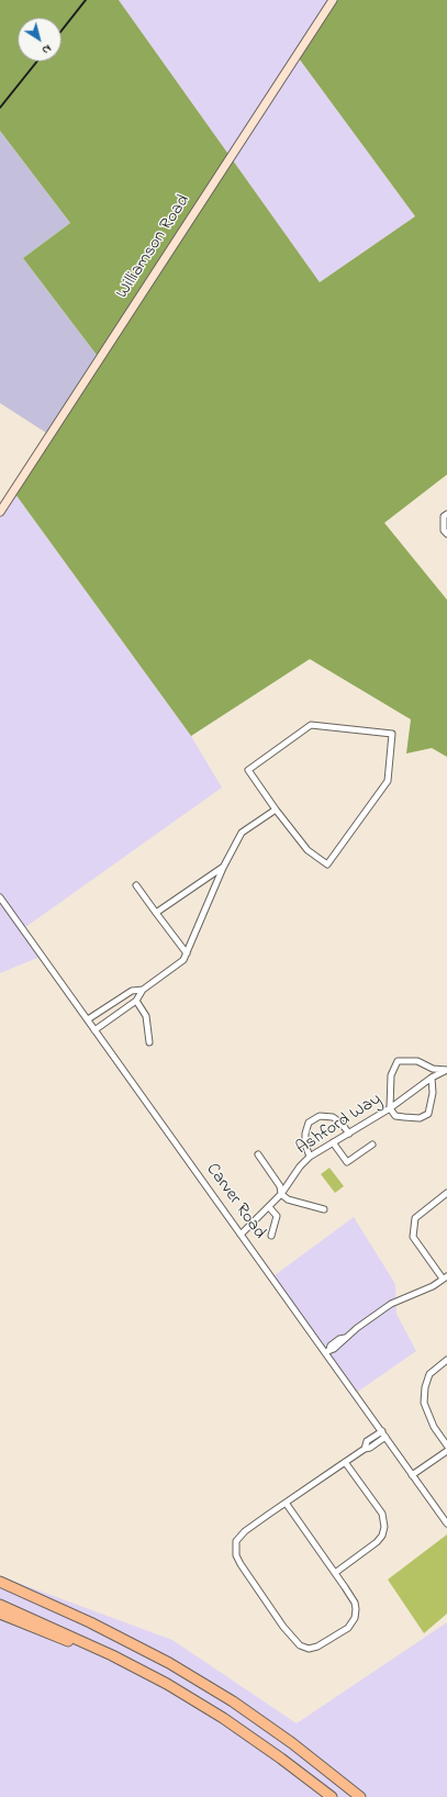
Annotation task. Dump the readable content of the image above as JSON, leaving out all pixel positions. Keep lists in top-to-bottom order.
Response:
{
  "streets": {
    "main road": ["Williamson Road"],
    "street": ["Ashford Way", "Carver Road"]
  },
  "crossings": [
    ["Ashford Way", "Carver Road"]
  ],
  "north": "bottom right"
}
